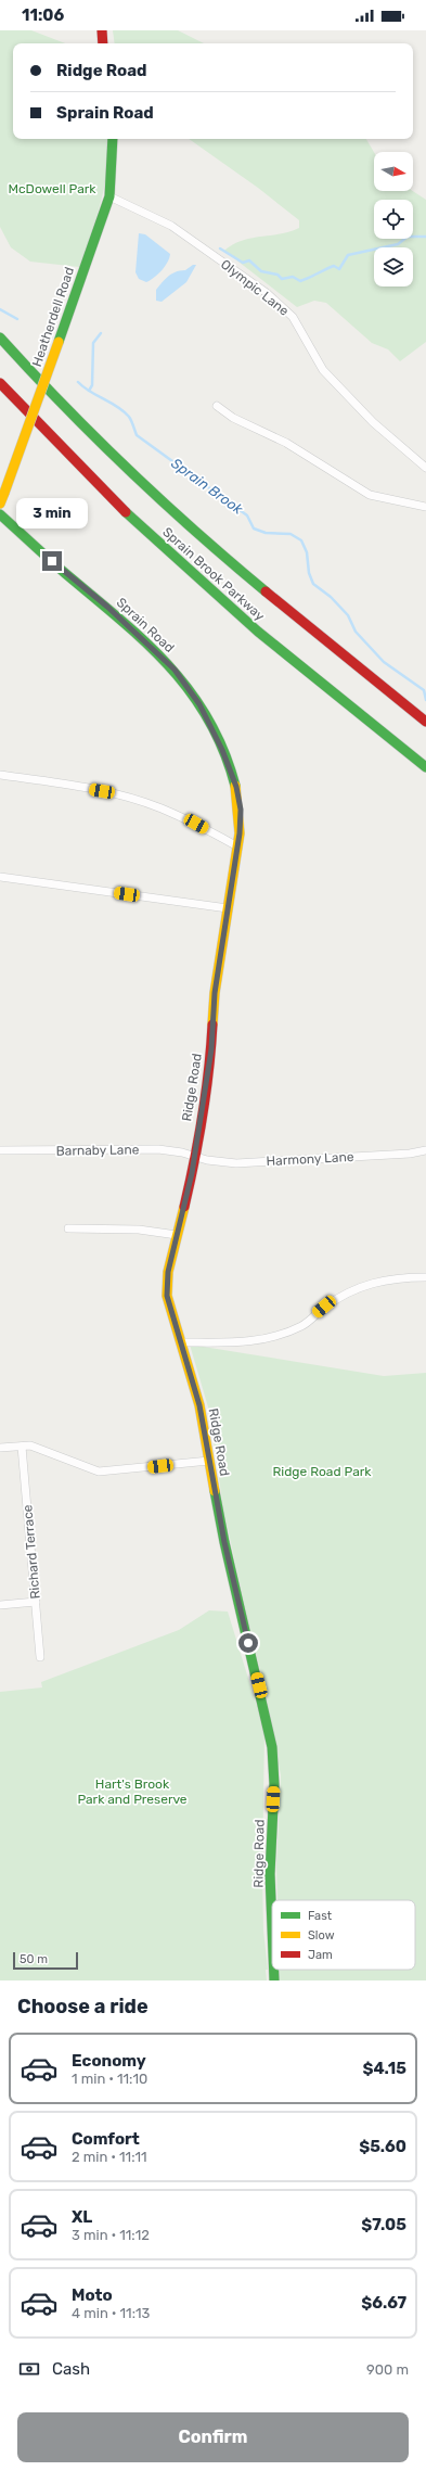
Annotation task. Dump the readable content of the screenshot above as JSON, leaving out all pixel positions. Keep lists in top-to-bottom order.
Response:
{
  "streets": {
    "main road": [
      "Heatherdell Road",
      "Sprain Brook Parkway",
      "Sprain Road",
      "Ridge Road"
    ],
    "street": [
      "Olympic Lane",
      "Barnaby Lane",
      "Harmony Lane",
      "Richard Terrace"
    ]
  },
  "crossings": [
    ["Olympic Lane", "Heatherdell Road"],
    ["Sprain Road", "Ridge Road"],
    ["Ridge Road", "Barnaby Lane"],
    ["Ridge Road", "Harmony Lane"],
    ["Barnaby Lane", "Harmony Lane"]
  ],
  "water": ["Sprain Brook"],
  "parks": ["McDowell Park", "Ridge Road Park", "Hart's Brook Park and Preserve"],
  "legend": ["Fast", "Slow", "Jam"],
  "scale_bar": "50 m",
  "north": "right",
  "page": {
    "status": "11:06",
    "banner": ["Ridge Road", "Sprain Road"],
    "bubble": "3 min",
    "scale": "50 m",
    "heading": "Choose a ride",
    "list": [
      {
        "name": "Economy",
        "note": "1 min · 11:10",
        "value": "$4.15"
      },
      {
        "name": "Comfort",
        "note": "2 min · 11:11",
        "value": "$5.60"
      },
      {
        "name": "XL",
        "note": "3 min · 11:12",
        "value": "$7.05"
      },
      {
        "name": "Moto",
        "note": "4 min · 11:13",
        "value": "$6.67"
      }
    ],
    "pay": ["Cash", "900 m"],
    "buttons": "Confirm"
  }
}
